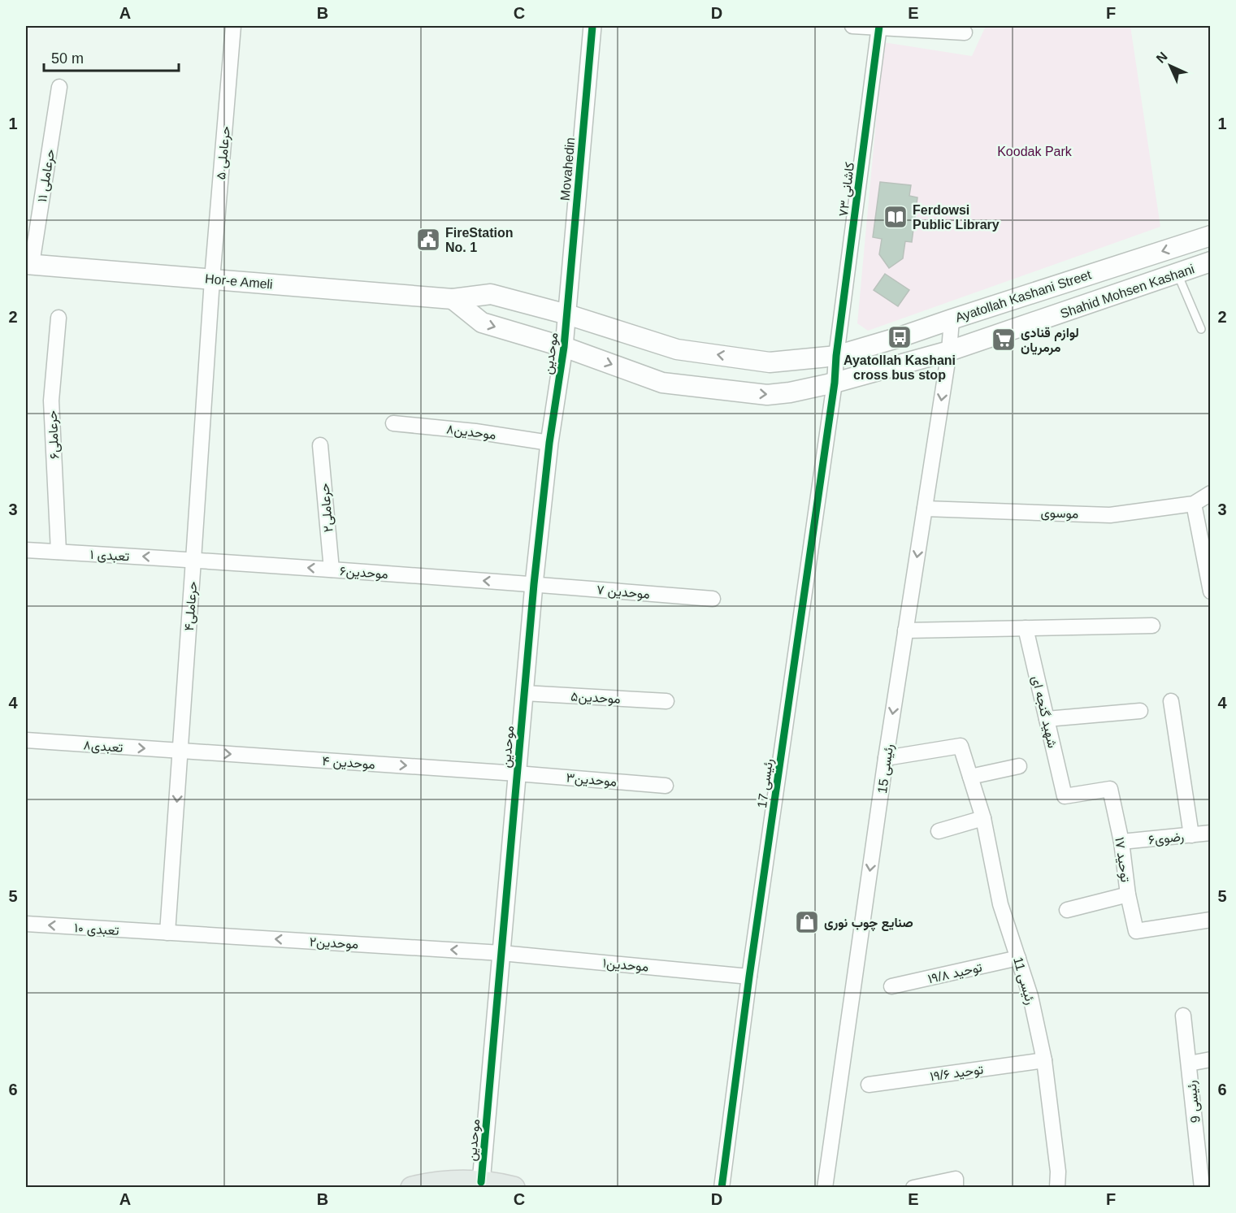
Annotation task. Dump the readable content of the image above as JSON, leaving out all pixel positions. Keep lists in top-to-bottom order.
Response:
{
  "streets": {
    "main road": ["Hor-e Ameli", "Shahid Mohsen Kashani", "Ayatollah Kashani Street"],
    "street": [
      "حرعاملی ۵",
      "Movahedin",
      "حرعاملی ۱۱",
      "کاشانی ۷۳",
      "موحدین",
      "موحدین۸",
      "حرعاملی۶",
      "حرعاملی۲",
      "موسوی",
      "تعبدی ۱",
      "موحدین۶",
      "موحدین ۷",
      "حرعاملی۴",
      "موحدین۵",
      "شهید گنجه ای",
      "تعبدی۸",
      "موحدین ۴",
      "رئیسی 15",
      "موحدین۳",
      "رئیسی 17",
      "رضوی۶",
      "توحید ۱۷",
      "تعبدی ۱۰",
      "موحدین۲",
      "موحدین۱",
      "توحید ۱۹/۸",
      "رئیسی 11",
      "توحید ۱۹/۶",
      "رئیسی 9"
    ]
  },
  "crossings": [
    ["حرعاملی ۵", "Hor-e Ameli"],
    ["حرعاملی ۵", "حرعاملی۴"],
    ["Movahedin", "Hor-e Ameli"],
    ["Movahedin", "موحدین"],
    ["حرعاملی ۱۱", "Hor-e Ameli"],
    ["کاشانی ۷۳", "Shahid Mohsen Kashani"],
    ["کاشانی ۷۳", "Ayatollah Kashani Street"],
    ["کاشانی ۷۳", "رئیسی 17"],
    ["Hor-e Ameli", "موحدین"],
    ["Hor-e Ameli", "حرعاملی۴"],
    ["Shahid Mohsen Kashani", "موحدین"],
    ["Shahid Mohsen Kashani", "رئیسی 15"],
    ["Shahid Mohsen Kashani", "رئیسی 17"],
    ["Ayatollah Kashani Street", "رئیسی 15"],
    ["موحدین", "موحدین۸"],
    ["موحدین", "موحدین۶"],
    ["موحدین", "موحدین ۷"],
    ["موحدین", "موحدین۵"],
    ["موحدین", "موحدین ۴"],
    ["موحدین", "موحدین۳"],
    ["موحدین", "موحدین۲"],
    ["موحدین", "موحدین۱"],
    ["حرعاملی۶", "تعبدی ۱"],
    ["حرعاملی۲", "موحدین۶"],
    ["موسوی", "رئیسی 15"],
    ["تعبدی ۱", "موحدین۶"],
    ["تعبدی ۱", "حرعاملی۴"],
    ["موحدین۶", "موحدین ۷"],
    ["موحدین۶", "حرعاملی۴"],
    ["حرعاملی۴", "تعبدی۸"],
    ["حرعاملی۴", "موحدین ۴"],
    ["حرعاملی۴", "تعبدی ۱۰"],
    ["حرعاملی۴", "موحدین۲"],
    ["شهید گنجه ای", "توحید ۱۷"],
    ["تعبدی۸", "موحدین ۴"],
    ["موحدین ۴", "موحدین۳"],
    ["رئیسی 15", "رئیسی 11"],
    ["رئیسی 17", "موحدین۱"],
    ["رضوی۶", "توحید ۱۷"],
    ["تعبدی ۱۰", "موحدین۲"],
    ["موحدین۲", "موحدین۱"],
    ["توحید ۱۹/۸", "رئیسی 11"],
    ["رئیسی 11", "توحید ۱۹/۶"]
  ],
  "one_way": [
    "Ayatollah Kashani Street",
    "تعبدی ۱",
    "موحدین۶",
    "تعبدی۸",
    "موحدین ۴",
    "رئیسی 15",
    "تعبدی ۱۰",
    "موحدین۲"
  ],
  "parks": ["Koodak Park"],
  "places": {
    "library": ["Ferdowsi Public Library"],
    "public building": ["FireStation No. 1"],
    "bus stop": ["Ayatollah Kashani cross bus stop"],
    "supermarket": ["لوازم قنادی مرمریان"],
    "shop": ["صنایع چوب نوری"]
  },
  "scale_bar": "50 m",
  "north": "top left",
  "grid": {
    "columns": [
      "A",
      "B",
      "C",
      "D",
      "E",
      "F"
    ],
    "rows": [
      "1",
      "2",
      "3",
      "4",
      "5",
      "6"
    ]
  }
}
